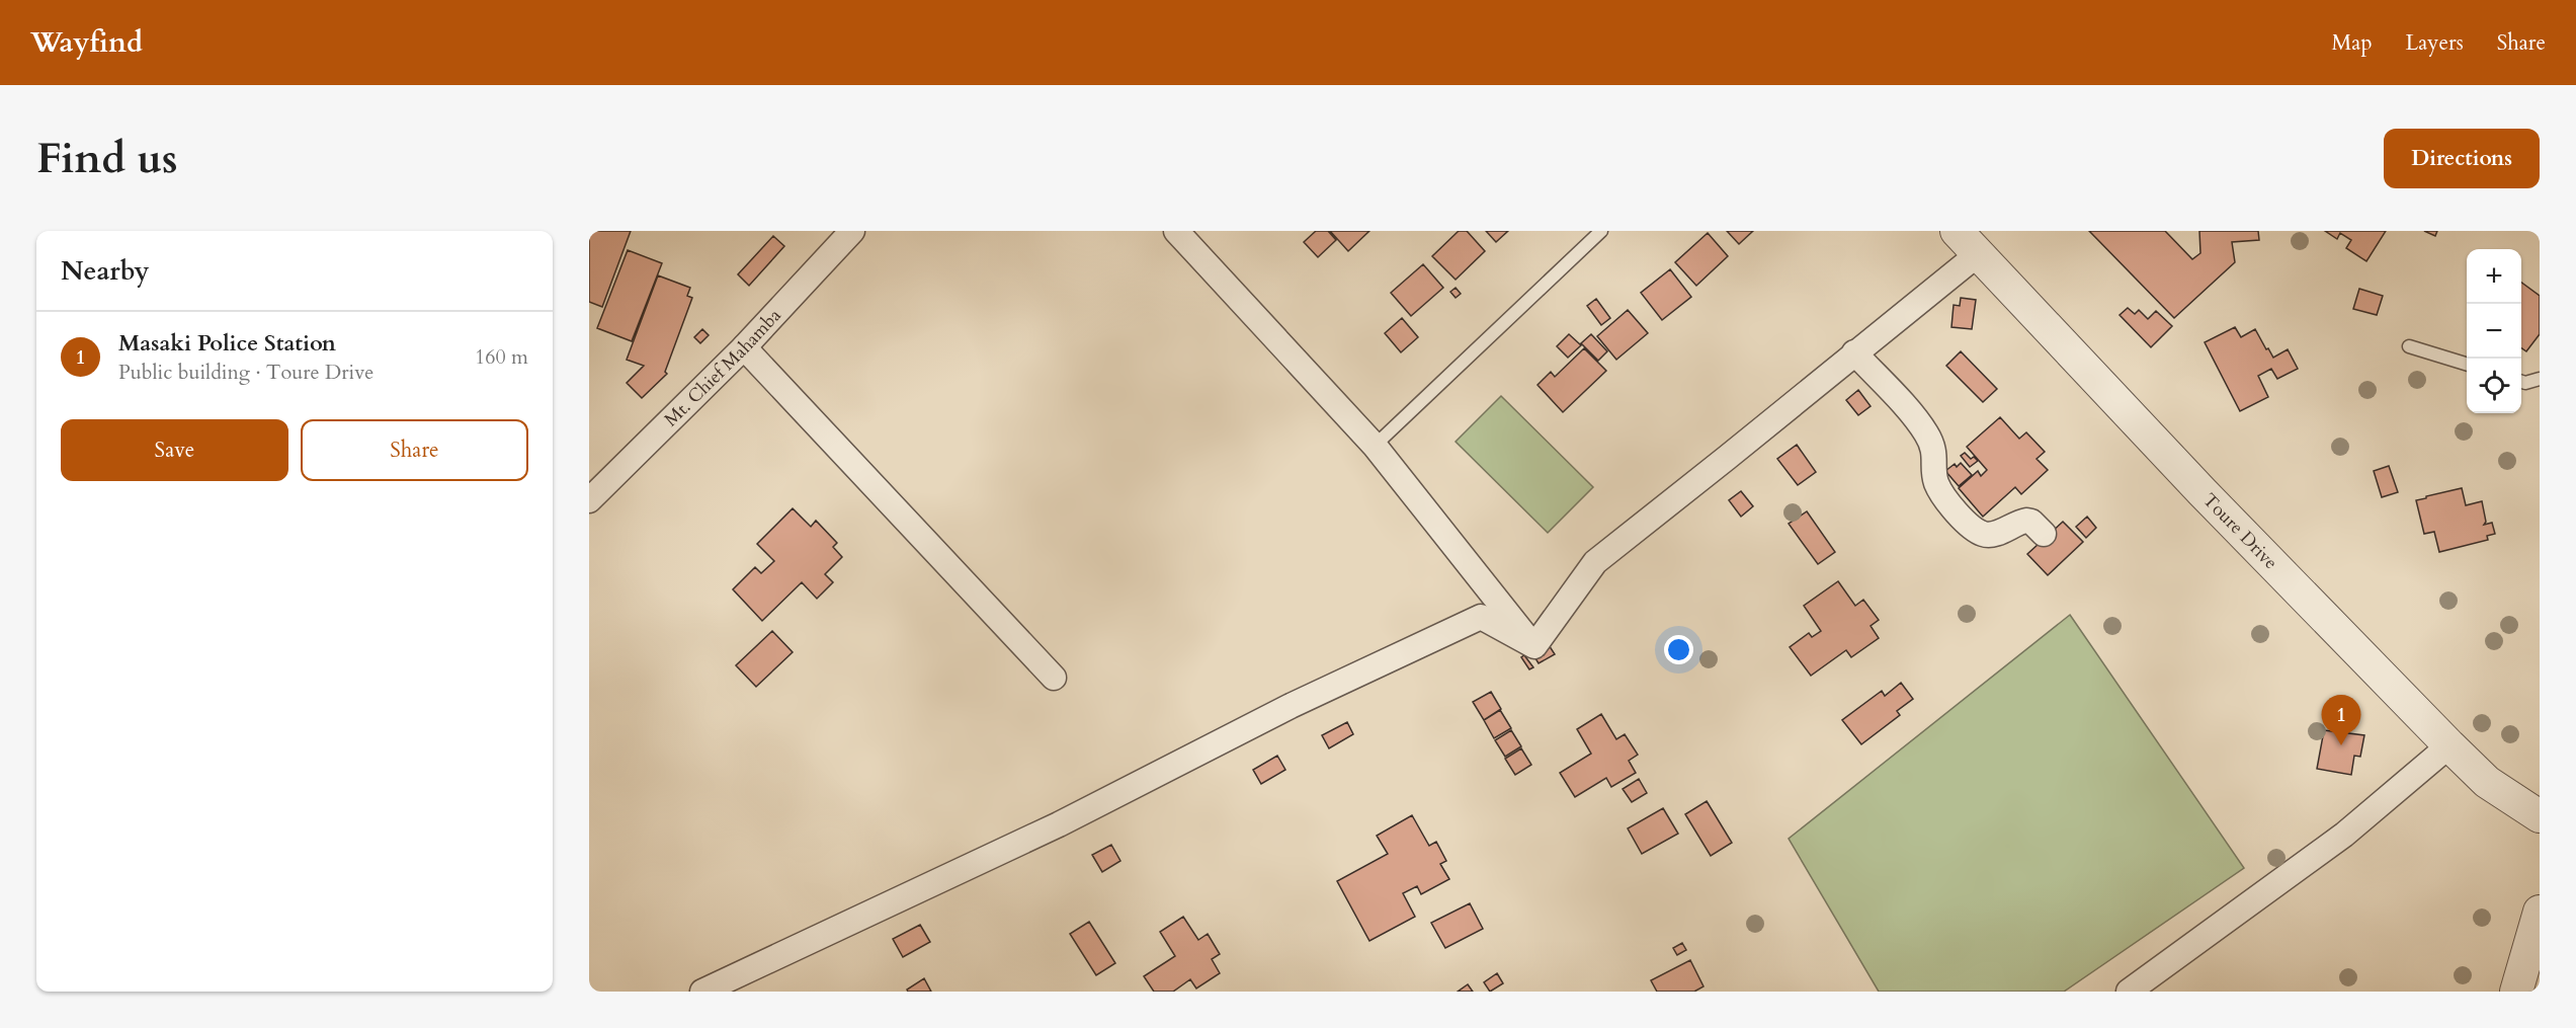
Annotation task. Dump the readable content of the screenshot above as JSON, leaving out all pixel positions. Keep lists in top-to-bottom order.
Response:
{
  "streets": {
    "street": ["Mt. Chief Mahamba", "Toure Drive"]
  },
  "page": {
    "header": "Wayfind",
    "nav": ["Map", "Layers", "Share"],
    "buttons": [
      "Directions",
      ["Save", "Share"]
    ],
    "title": "Find us",
    "heading": "Nearby",
    "map_buttons": ["+", "−"],
    "list": [
      {
        "mark": "1",
        "name": "Masaki Police Station",
        "note": "Public building · Toure Drive",
        "value": "160 m"
      }
    ],
    "pins": "1"
  }
}
